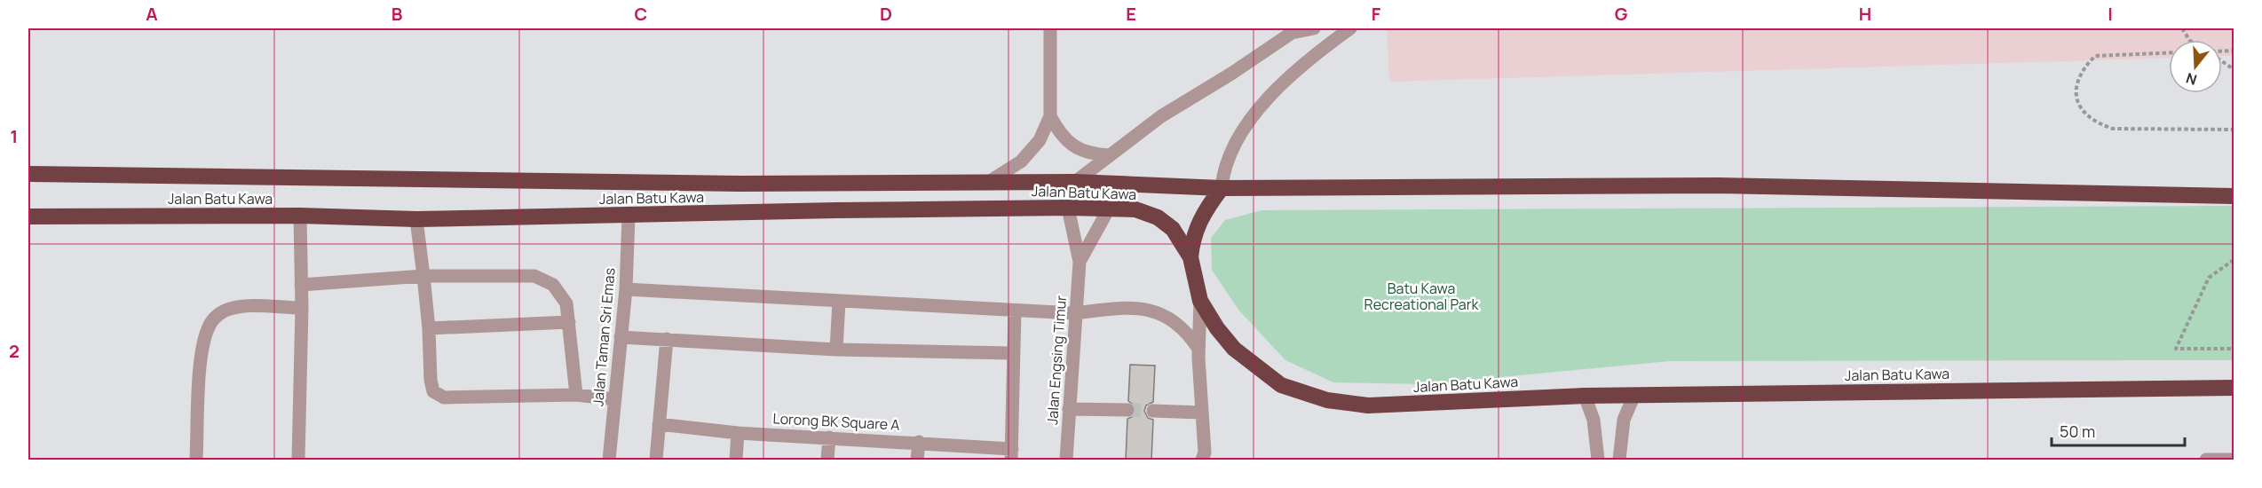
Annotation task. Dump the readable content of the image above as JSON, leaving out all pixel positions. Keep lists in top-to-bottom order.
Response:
{
  "streets": {
    "highway": ["Jalan Batu Kawa"],
    "street": ["Jalan Taman Sri Emas", "Jalan Engsing Timur", "Lorong BK Square A"]
  },
  "crossings": [
    ["Jalan Batu Kawa", "Jalan Taman Sri Emas"],
    ["Jalan Batu Kawa", "Jalan Engsing Timur"]
  ],
  "parks": ["Batu Kawa Recreational Park"],
  "scale_bar": "50 m",
  "north": "bottom",
  "grid": {
    "columns": [
      "A",
      "B",
      "C",
      "D",
      "E",
      "F",
      "G",
      "H",
      "I"
    ],
    "rows": ["1", "2"]
  }
}
